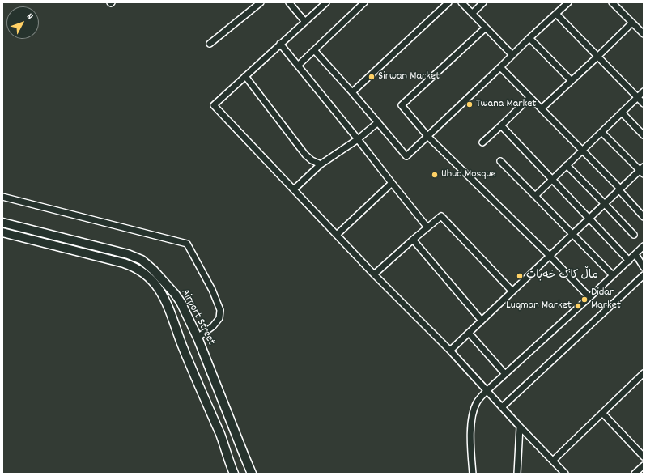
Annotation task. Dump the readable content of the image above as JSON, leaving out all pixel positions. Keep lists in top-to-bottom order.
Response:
{
  "streets": {
    "main road": ["Airport Street"]
  },
  "places": [
    "Sirwan Market",
    "Twana Market",
    "Uhud Mosque",
    "ماڵ کاک خەبات",
    "Didar Market",
    "Luqman Market"
  ],
  "north": "top right"
}
